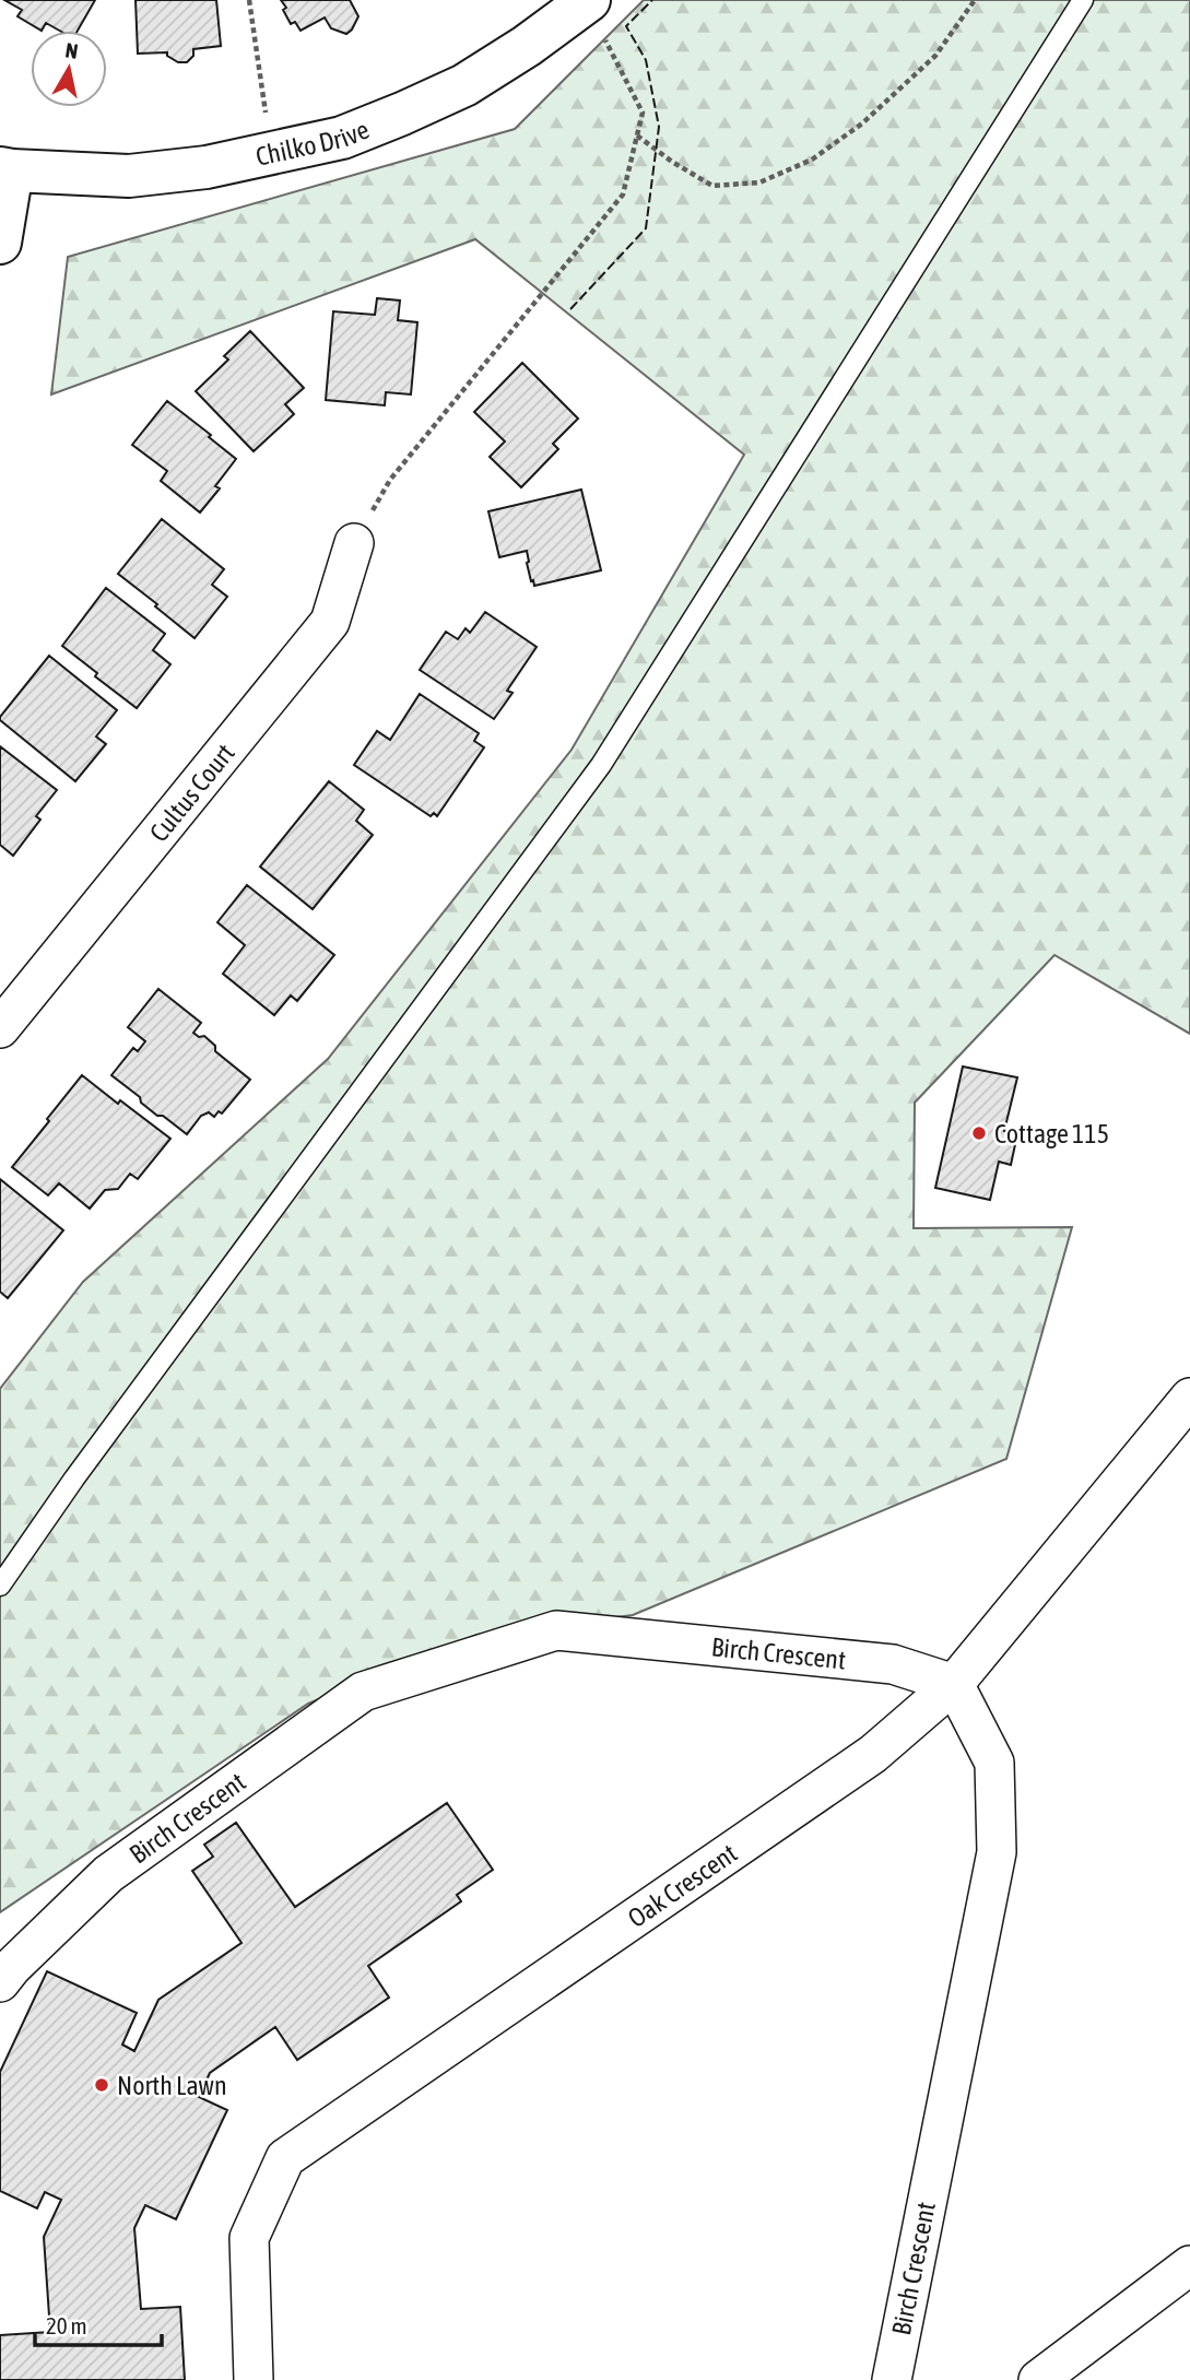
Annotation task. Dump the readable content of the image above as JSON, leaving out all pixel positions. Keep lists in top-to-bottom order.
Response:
{
  "streets": {
    "street": [
      "Chilko Drive",
      "Cultus Court",
      "Birch Crescent",
      "Oak Crescent"
    ]
  },
  "crossings": [
    ["Birch Crescent", "Oak Crescent"]
  ],
  "places": ["Cottage 115", "North Lawn"],
  "scale_bar": "20 m",
  "north": "top"
}
